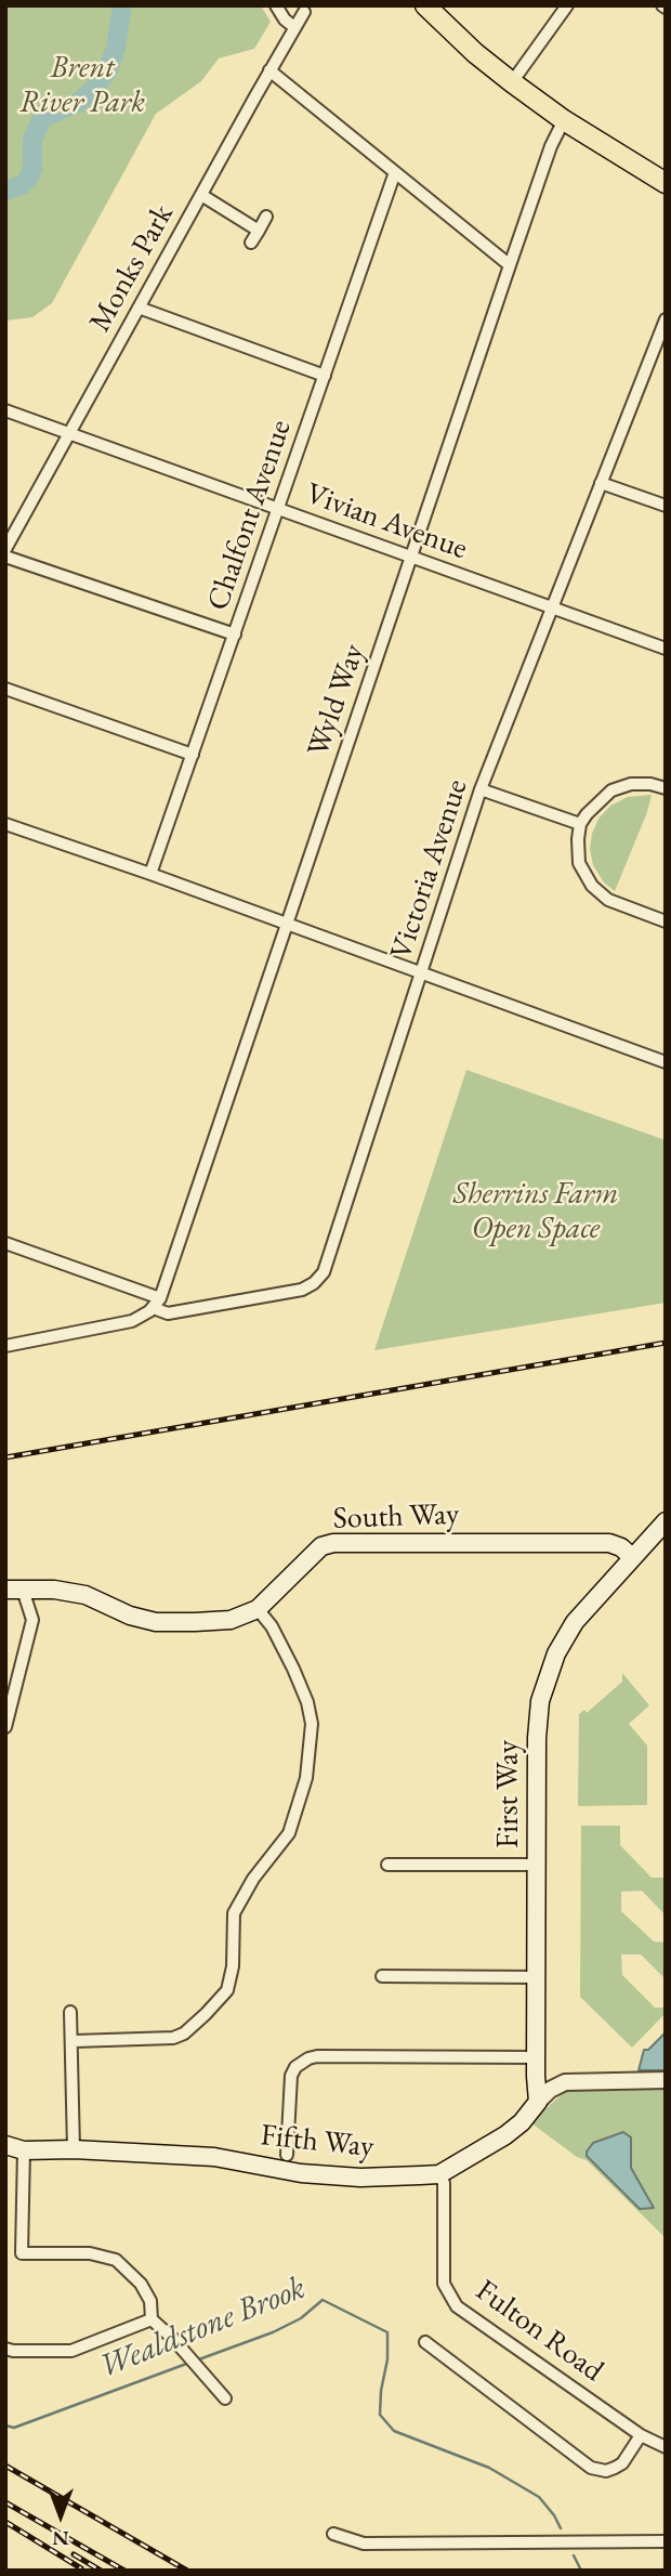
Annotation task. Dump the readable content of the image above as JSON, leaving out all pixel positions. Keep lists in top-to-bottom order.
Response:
{
  "streets": {
    "main road": ["South Way", "First Way", "Fifth Way"],
    "street": [
      "Monks Park",
      "Chalfont Avenue",
      "Vivian Avenue",
      "Wyld Way",
      "Victoria Avenue",
      "Fulton Road"
    ]
  },
  "crossings": [
    ["Monks Park", "Vivian Avenue"],
    ["Chalfont Avenue", "Vivian Avenue"],
    ["Vivian Avenue", "Wyld Way"],
    ["Vivian Avenue", "Victoria Avenue"],
    ["Wyld Way", "Victoria Avenue"],
    ["South Way", "First Way"],
    ["Fifth Way", "Fulton Road"]
  ],
  "water": ["Wealdstone Brook"],
  "parks": ["Brent River Park", "Sherrins Farm Open Space"],
  "north": "bottom"
}
